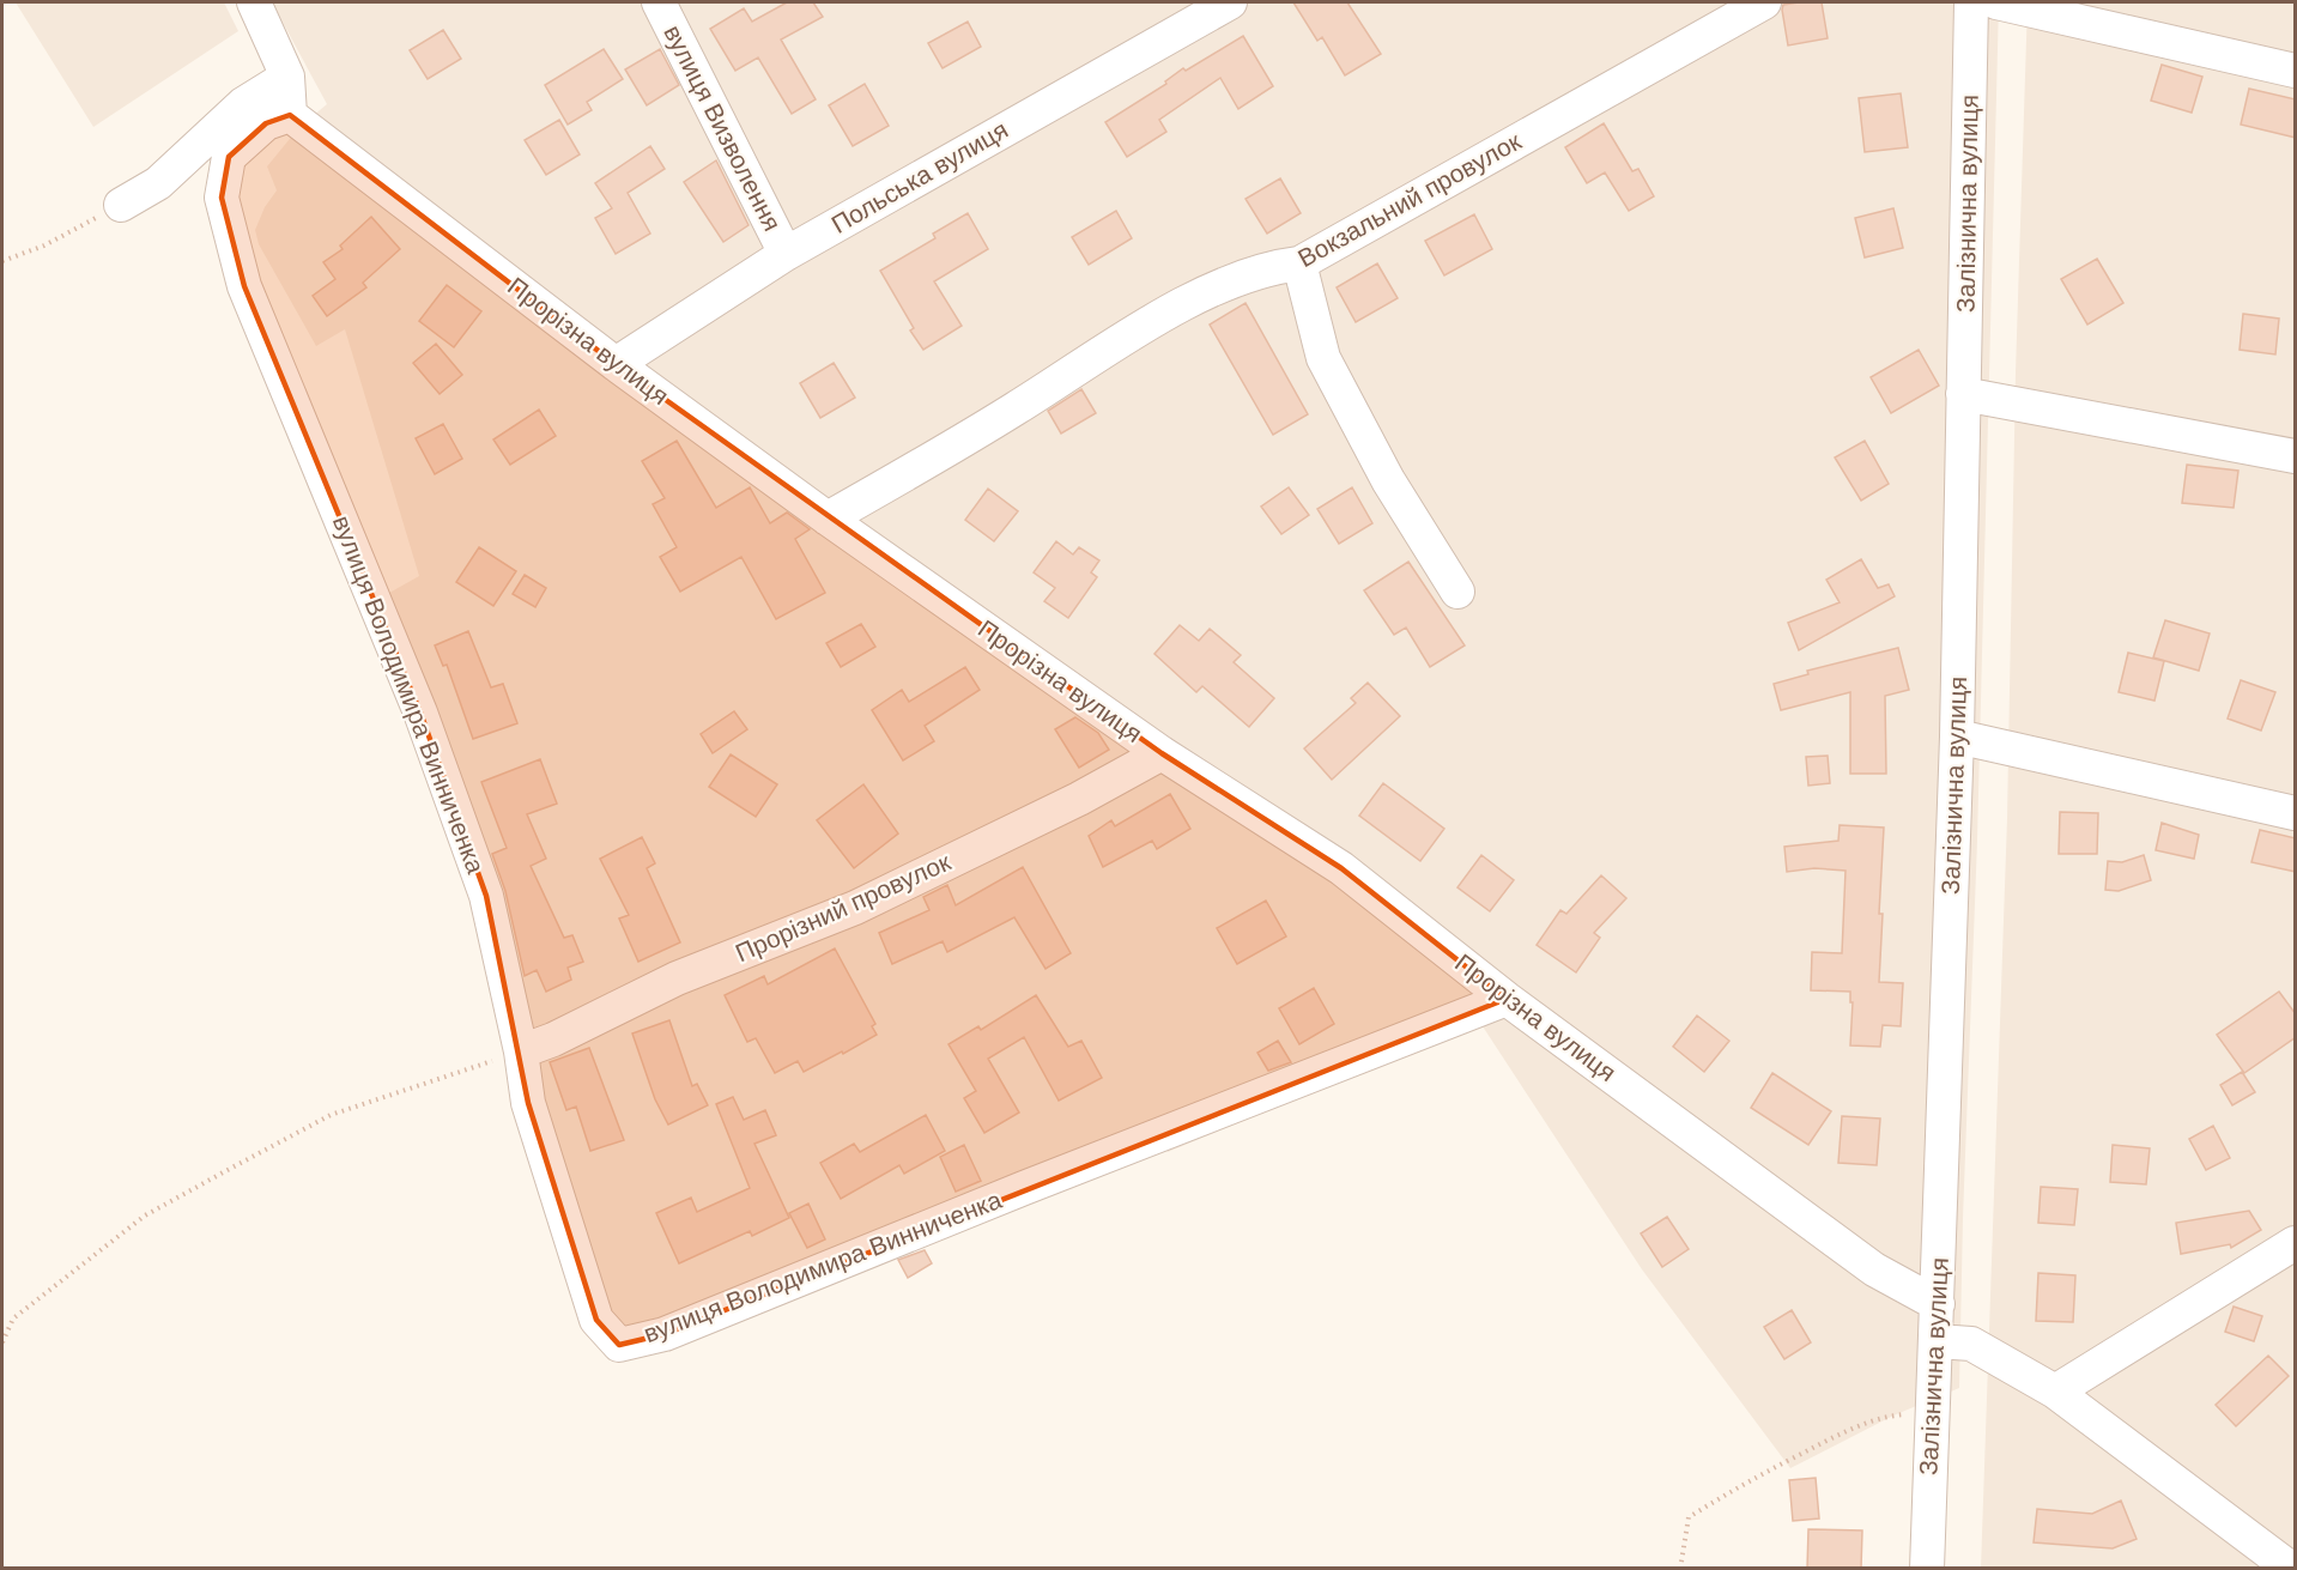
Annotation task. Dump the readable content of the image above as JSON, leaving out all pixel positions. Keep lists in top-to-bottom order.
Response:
{
  "streets": {
    "street": [
      "вулиця Визволення",
      "Польська вулиця",
      "Вокзальний провулок",
      "Залізнична вулиця",
      "Прорізна вулиця",
      "вулиця Володимира Винниченка",
      "Прорізний провулок"
    ]
  },
  "crossings": [
    ["вулиця Визволення", "Польська вулиця"],
    ["Польська вулиця", "Прорізна вулиця"],
    ["Вокзальний провулок", "Прорізна вулиця"],
    ["Залізнична вулиця", "Прорізна вулиця"],
    ["Прорізна вулиця", "вулиця Володимира Винниченка"],
    ["Прорізна вулиця", "Прорізний провулок"],
    ["вулиця Володимира Винниченка", "Прорізний провулок"]
  ]
}
